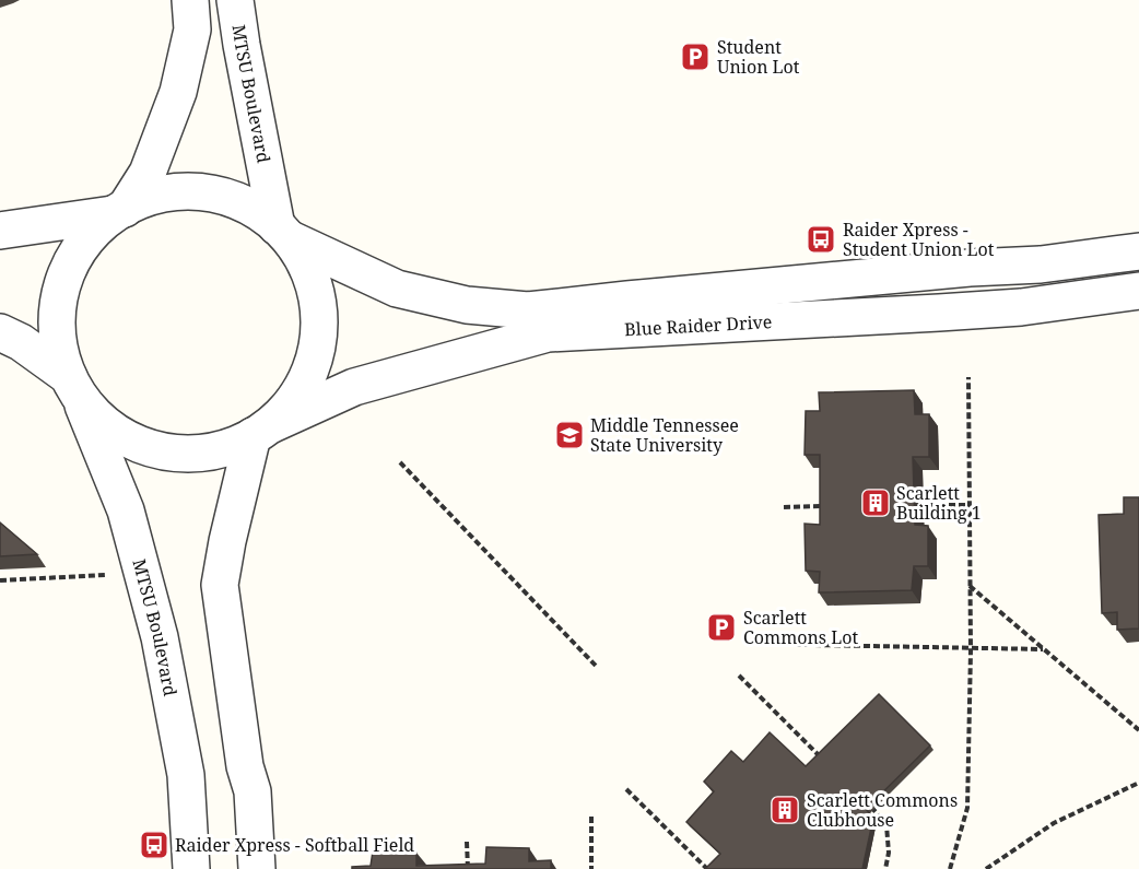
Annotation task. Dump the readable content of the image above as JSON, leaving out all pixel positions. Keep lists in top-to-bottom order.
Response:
{
  "streets": {
    "street": ["MTSU Boulevard", "Blue Raider Drive"]
  },
  "crossings": [
    ["MTSU Boulevard", "Blue Raider Drive"]
  ],
  "places": {
    "parking": ["Student Union Lot", "Scarlett Commons Lot"],
    "bus stop": ["Raider Xpress - Student Union Lot", "Raider Xpress - Softball Field"],
    "school or university": ["Middle Tennessee State University"],
    "building": ["Scarlett Building 1", "Scarlett Commons Clubhouse"]
  }
}
